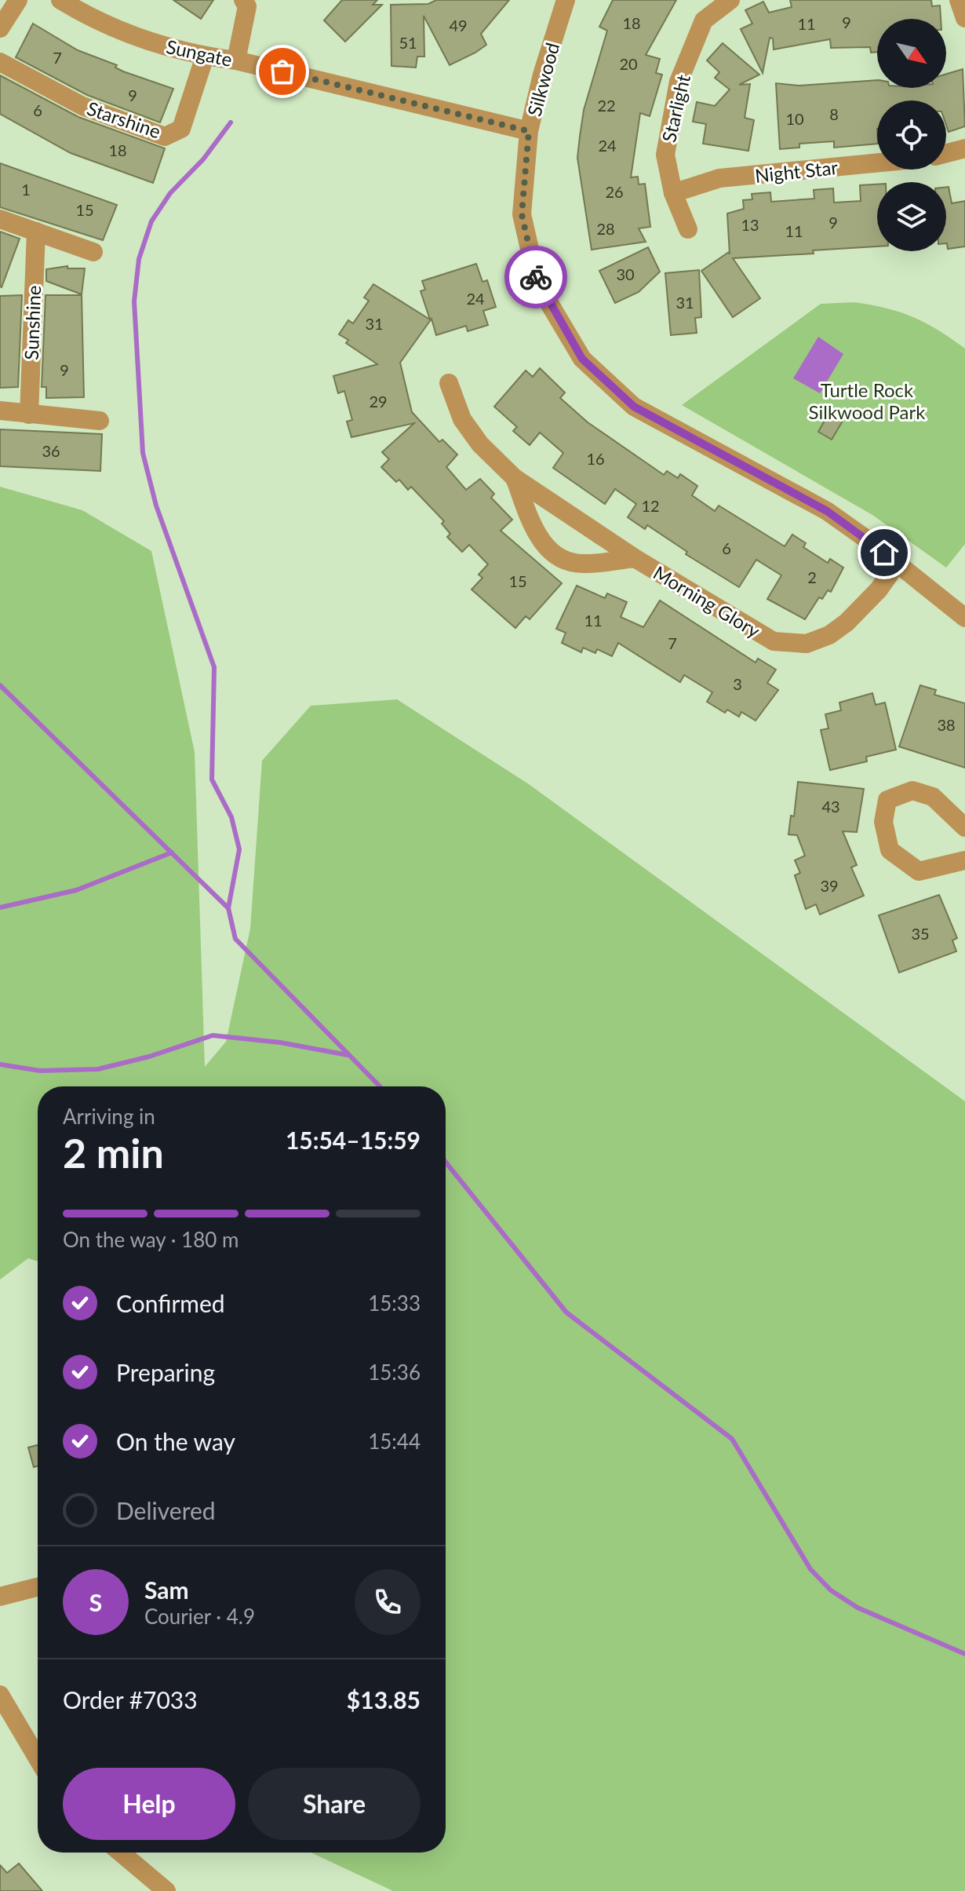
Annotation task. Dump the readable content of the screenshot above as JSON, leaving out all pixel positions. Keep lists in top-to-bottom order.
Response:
{
  "streets": {
    "street": [
      "Sungate",
      "Silkwood",
      "Starlight",
      "Starshine",
      "Night Star",
      "Sunshine",
      "Morning Glory"
    ]
  },
  "crossings": [
    ["Sungate", "Silkwood"],
    ["Sungate", "Starshine"],
    ["Silkwood", "Morning Glory"],
    ["Starlight", "Night Star"]
  ],
  "parks": ["Turtle Rock Silkwood Park"],
  "house_numbers": [
    "9",
    "18",
    "11",
    "49",
    "51",
    "7",
    "20",
    "9",
    "22",
    "6",
    "8",
    "10",
    "24",
    "18",
    "1",
    "26",
    "15",
    "9",
    "13",
    "28",
    "11",
    "30",
    "24",
    "31",
    "31",
    "9",
    "29",
    "36",
    "16",
    "12",
    "6",
    "2",
    "15",
    "11",
    "7",
    "3",
    "38",
    "43",
    "39",
    "35"
  ],
  "north": "bottom right",
  "page": {
    "heading": ["2 min", "Arriving in", "15:54–15:59"],
    "panel": [
      "Sam",
      "Courier · 4.9",
      "Order #7033",
      "$13.85"
    ],
    "bar": "On the way · 180 m",
    "list": [
      ["Confirmed", "15:33"],
      ["Preparing", "15:36"],
      ["On the way", "15:44"],
      "Delivered"
    ],
    "round": "S",
    "buttons": ["Help", "Share"]
  }
}
